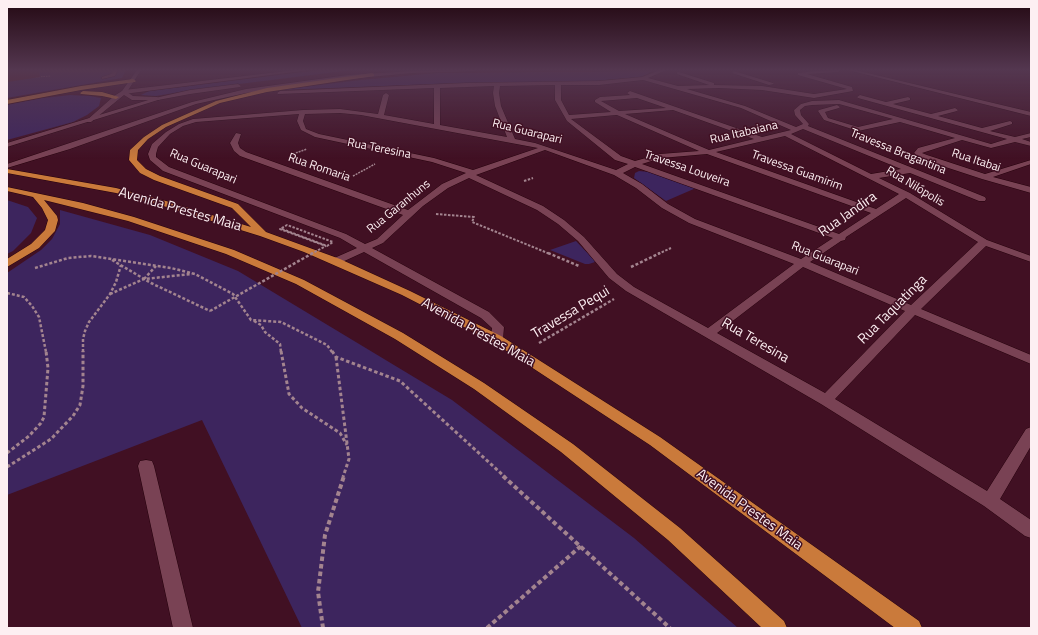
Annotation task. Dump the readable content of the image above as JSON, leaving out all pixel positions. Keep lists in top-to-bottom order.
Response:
{
  "streets": {
    "highway": ["Avenida Prestes Maia"],
    "street": [
      "Rua Guarapari",
      "Rua Itabaiana",
      "Rua Teresina",
      "Travessa Bragantina",
      "Rua Itabai",
      "Rua Romaria",
      "Travessa Louveira",
      "Travessa Guamirim",
      "Rua Nilópolis",
      "Rua Garanhuns",
      "Rua Jandira",
      "Rua Taquatinga"
    ],
    "path": ["Travessa Pequi"]
  },
  "crossings": [
    ["Rua Guarapari", "Rua Itabaiana"],
    ["Rua Guarapari", "Rua Teresina"],
    ["Rua Guarapari", "Rua Garanhuns"],
    ["Rua Guarapari", "Avenida Prestes Maia"],
    ["Rua Guarapari", "Rua Jandira"],
    ["Rua Guarapari", "Rua Taquatinga"],
    ["Rua Itabaiana", "Travessa Bragantina"],
    ["Rua Itabaiana", "Travessa Louveira"],
    ["Rua Itabaiana", "Travessa Guamirim"],
    ["Rua Itabaiana", "Rua Nilópolis"],
    ["Rua Teresina", "Rua Garanhuns"],
    ["Rua Teresina", "Rua Jandira"],
    ["Rua Teresina", "Rua Taquatinga"],
    ["Rua Teresina", "Travessa Pequi"],
    ["Rua Romaria", "Rua Garanhuns"],
    ["Travessa Louveira", "Rua Jandira"],
    ["Travessa Guamirim", "Rua Jandira"],
    ["Rua Nilópolis", "Rua Jandira"],
    ["Rua Nilópolis", "Rua Taquatinga"],
    ["Rua Garanhuns", "Avenida Prestes Maia"],
    ["Avenida Prestes Maia", "Travessa Pequi"]
  ]
}
